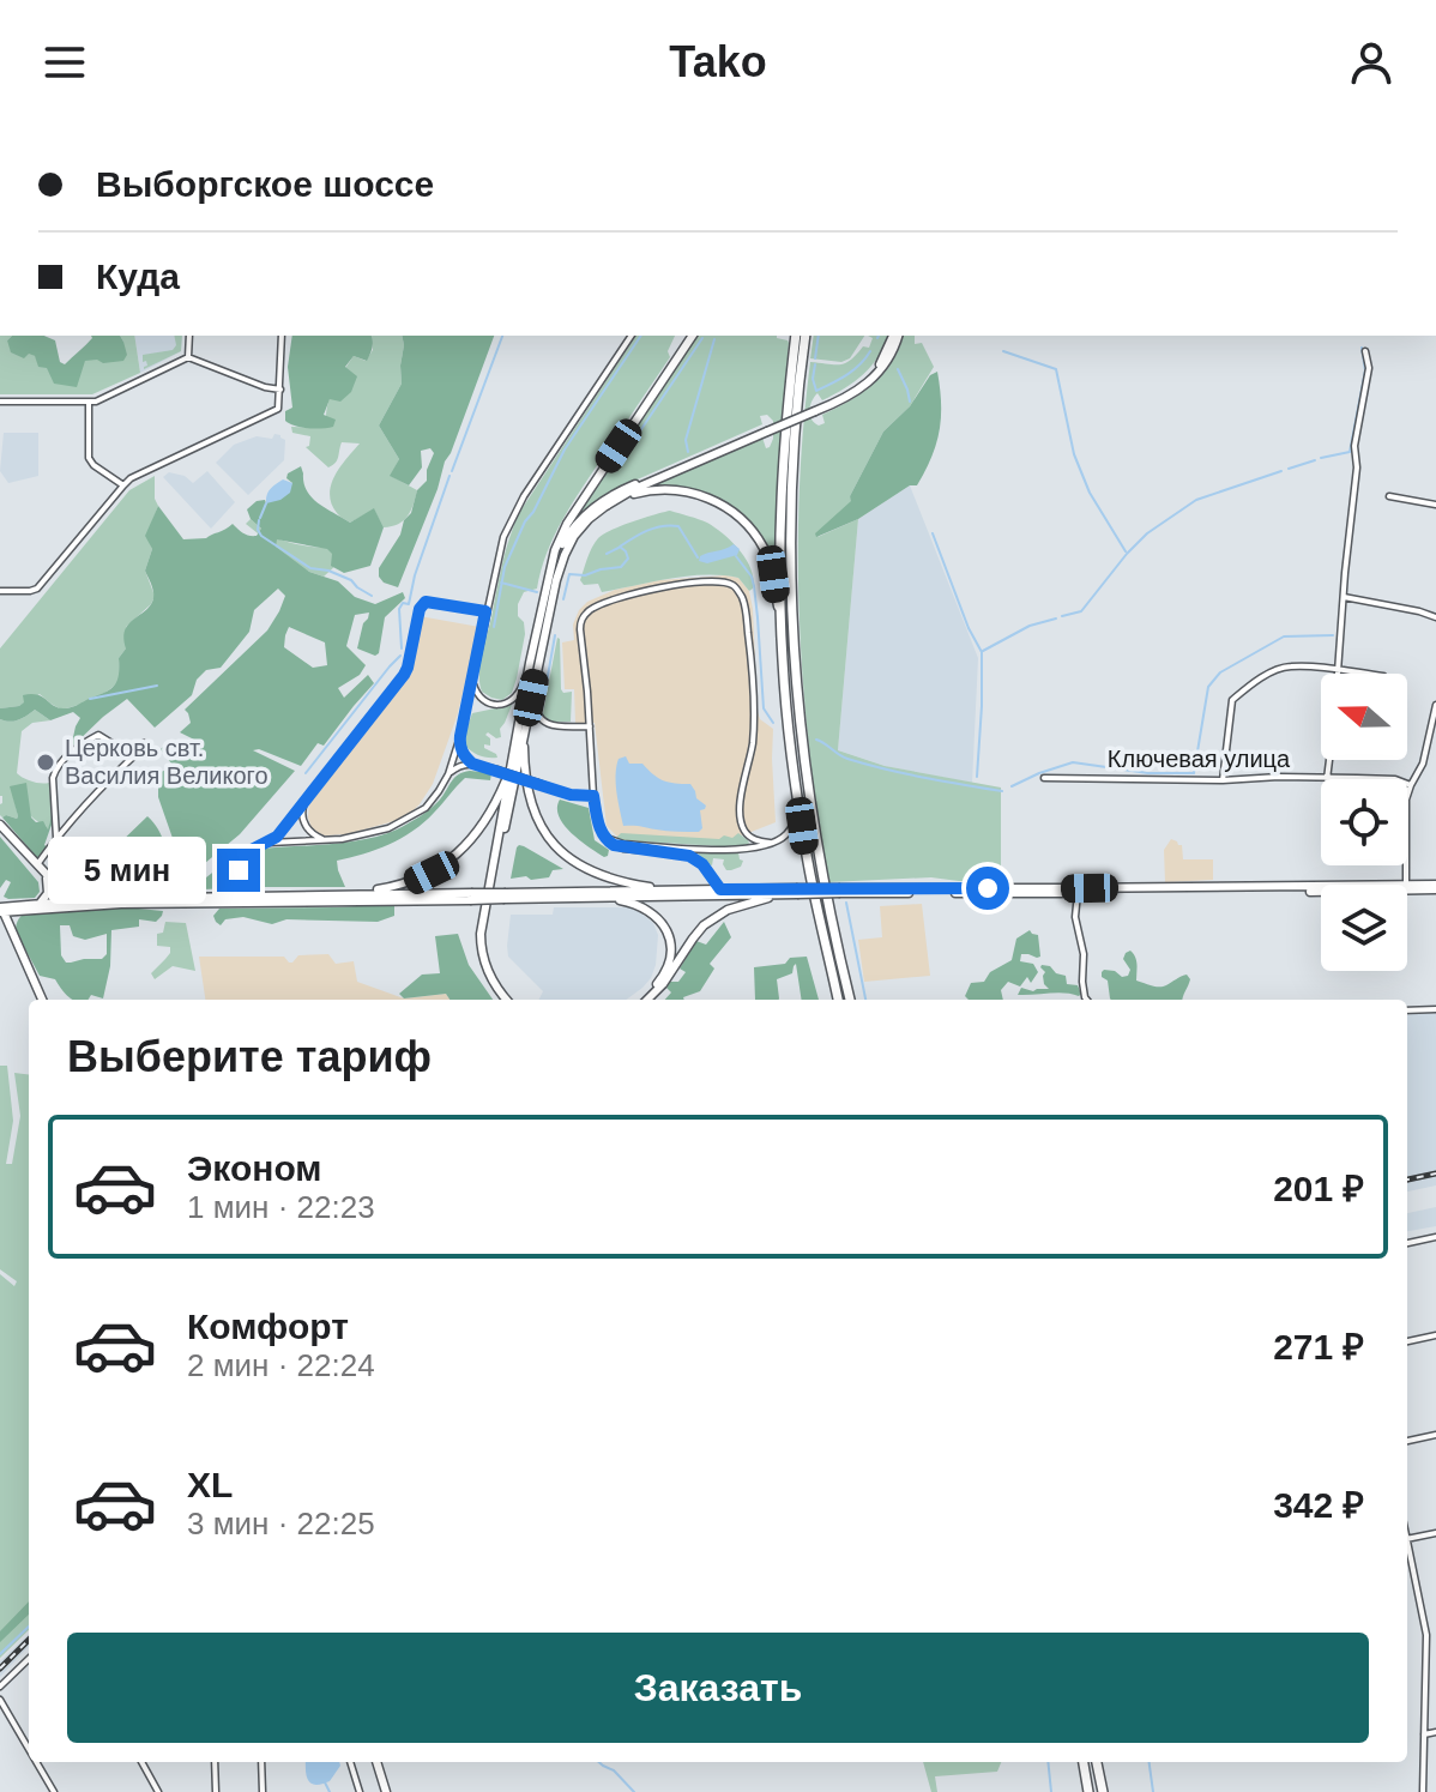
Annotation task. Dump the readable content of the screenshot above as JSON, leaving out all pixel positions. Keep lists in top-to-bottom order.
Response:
{
  "streets": {
    "street": ["Ключевая улица"]
  },
  "places": ["Церковь свт. Василия Великого"],
  "north": "left",
  "page": {
    "header": "Tako",
    "banner": ["Выборгское шоссе", "Куда"],
    "bubble": "5 мин",
    "heading": "Выберите тариф",
    "list": [
      {
        "name": "Эконом",
        "note": "1 мин · 22:23",
        "value": "201 ₽"
      },
      {
        "name": "Комфорт",
        "note": "2 мин · 22:24",
        "value": "271 ₽"
      },
      {
        "name": "XL",
        "note": "3 мин · 22:25",
        "value": "342 ₽"
      }
    ],
    "buttons": "Заказать"
  }
}
